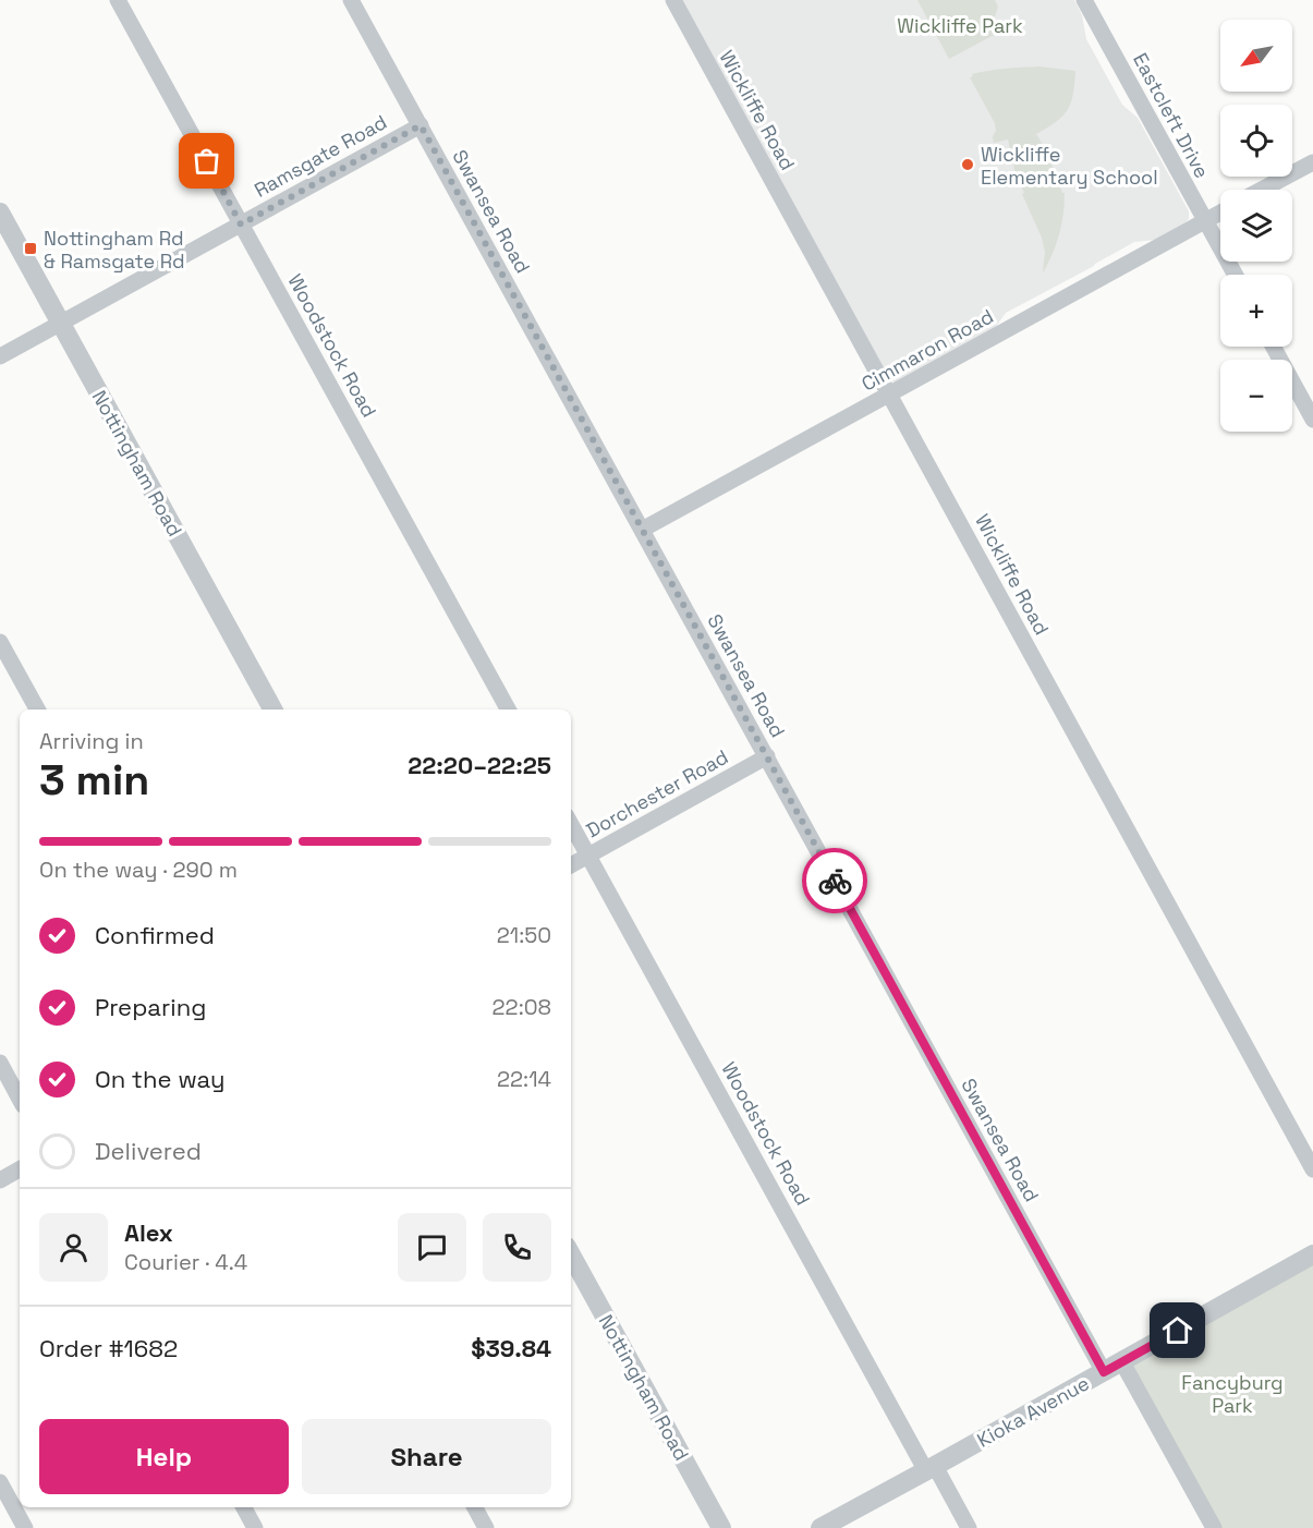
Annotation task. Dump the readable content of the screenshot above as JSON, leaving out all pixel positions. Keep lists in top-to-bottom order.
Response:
{
  "streets": {
    "street": [
      "Wickliffe Road",
      "Eastcleft Drive",
      "Ramsgate Road",
      "Swansea Road",
      "Woodstock Road",
      "Cimmaron Road",
      "Nottingham Road",
      "Dorchester Road",
      "Kioka Avenue"
    ]
  },
  "crossings": [
    ["Wickliffe Road", "Cimmaron Road"],
    ["Eastcleft Drive", "Cimmaron Road"],
    ["Ramsgate Road", "Swansea Road"],
    ["Ramsgate Road", "Woodstock Road"],
    ["Ramsgate Road", "Nottingham Road"],
    ["Swansea Road", "Cimmaron Road"],
    ["Swansea Road", "Dorchester Road"],
    ["Swansea Road", "Kioka Avenue"],
    ["Woodstock Road", "Dorchester Road"],
    ["Woodstock Road", "Kioka Avenue"]
  ],
  "parks": ["Wickliffe Park", "Fancyburg Park"],
  "places": {
    "other": ["Wickliffe Elementary School"],
    "transit": ["Nottingham Rd & Ramsgate Rd"]
  },
  "north": "bottom left",
  "page": {
    "map_buttons": ["+", "−"],
    "heading": ["3 min", "Arriving in", "22:20–22:25"],
    "panel": [
      "Alex",
      "Courier · 4.4",
      "Order #1682",
      "$39.84"
    ],
    "bar": "On the way · 290 m",
    "list": [
      ["Confirmed", "21:50"],
      ["Preparing", "22:08"],
      ["On the way", "22:14"],
      "Delivered"
    ],
    "buttons": ["Help", "Share"]
  }
}
